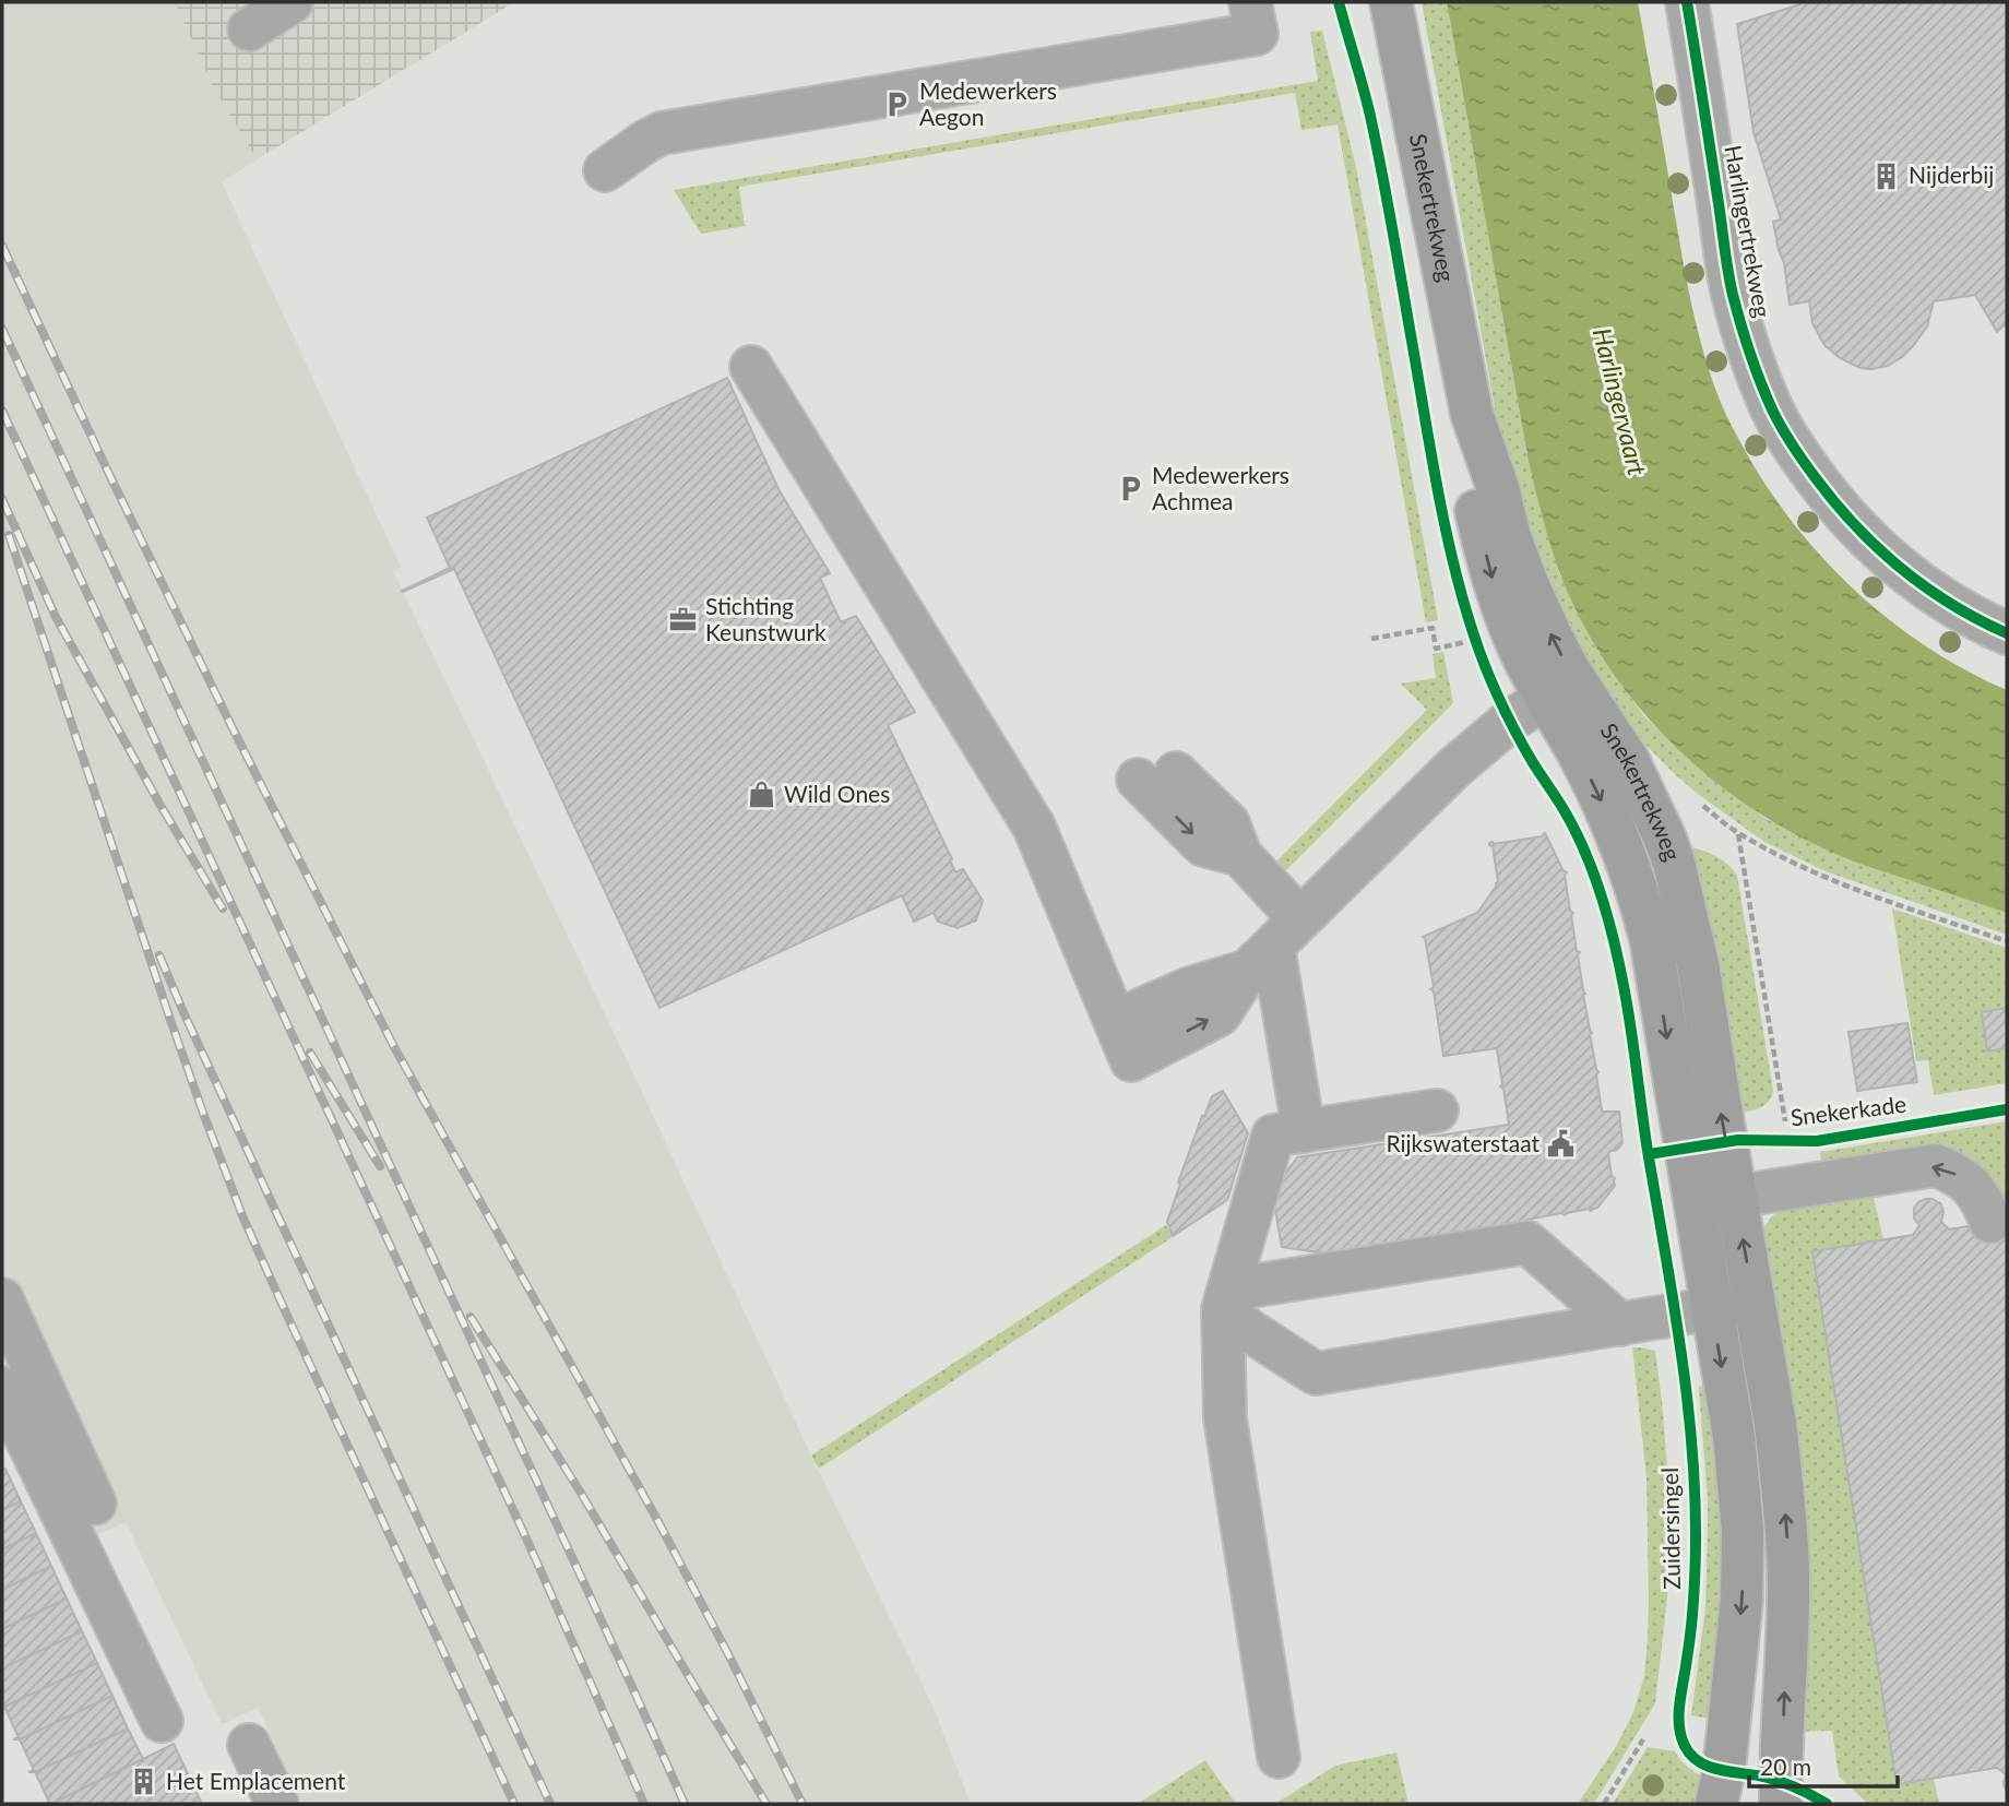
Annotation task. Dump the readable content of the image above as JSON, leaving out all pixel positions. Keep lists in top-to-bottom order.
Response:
{
  "streets": {
    "main road": ["Snekertrekweg"],
    "street": ["Harlingertrekweg"],
    "cycle path": ["Snekerkade", "Zuidersingel"]
  },
  "water": ["Harlingervaart"],
  "places": {
    "parking": ["Medewerkers Aegon", "Medewerkers Achmea"],
    "building": ["Nijderbij", "Het Emplacement"],
    "office": ["Stichting Keunstwurk"],
    "shop": ["Wild Ones"],
    "public building": ["Rijkswaterstaat"]
  },
  "scale_bar": "20 m"
}
